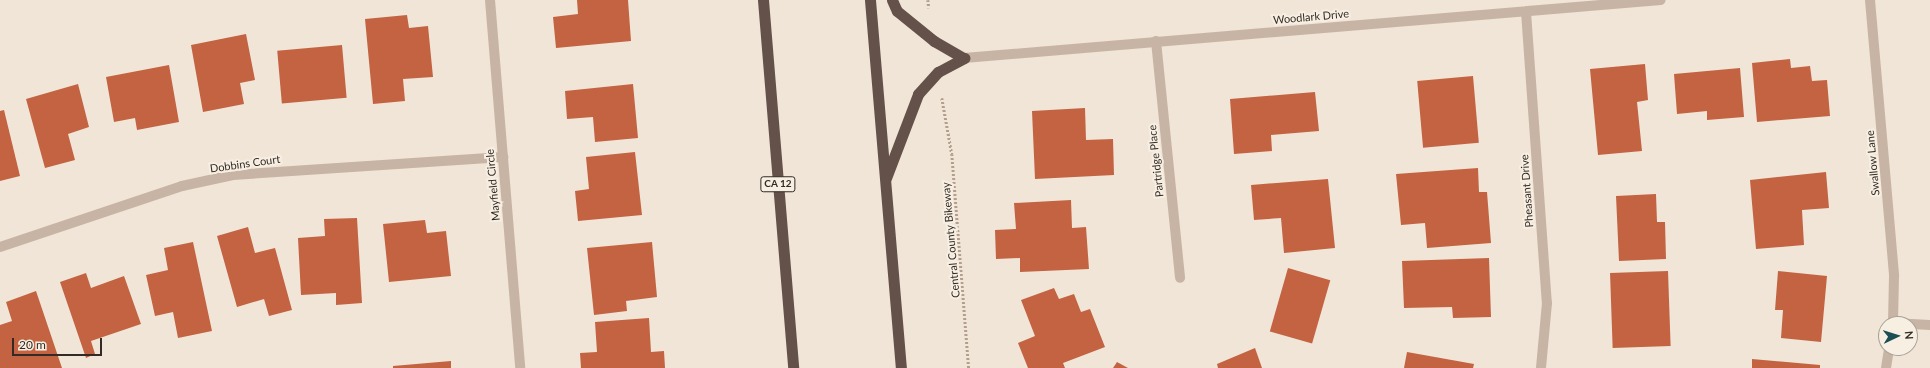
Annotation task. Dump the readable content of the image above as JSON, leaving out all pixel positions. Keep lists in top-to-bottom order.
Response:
{
  "streets": {
    "highway": ["CA 12"],
    "street": [
      "Woodlark Drive",
      "Partridge Place",
      "Swallow Lane",
      "Dobbins Court",
      "Mayfield Circle",
      "Pheasant Drive"
    ],
    "path": ["Central County Bikeway"]
  },
  "crossings": [
    ["Woodlark Drive", "Partridge Place"],
    ["Woodlark Drive", "Pheasant Drive"],
    ["Dobbins Court", "Mayfield Circle"]
  ],
  "scale_bar": "20 m",
  "north": "right"
}
